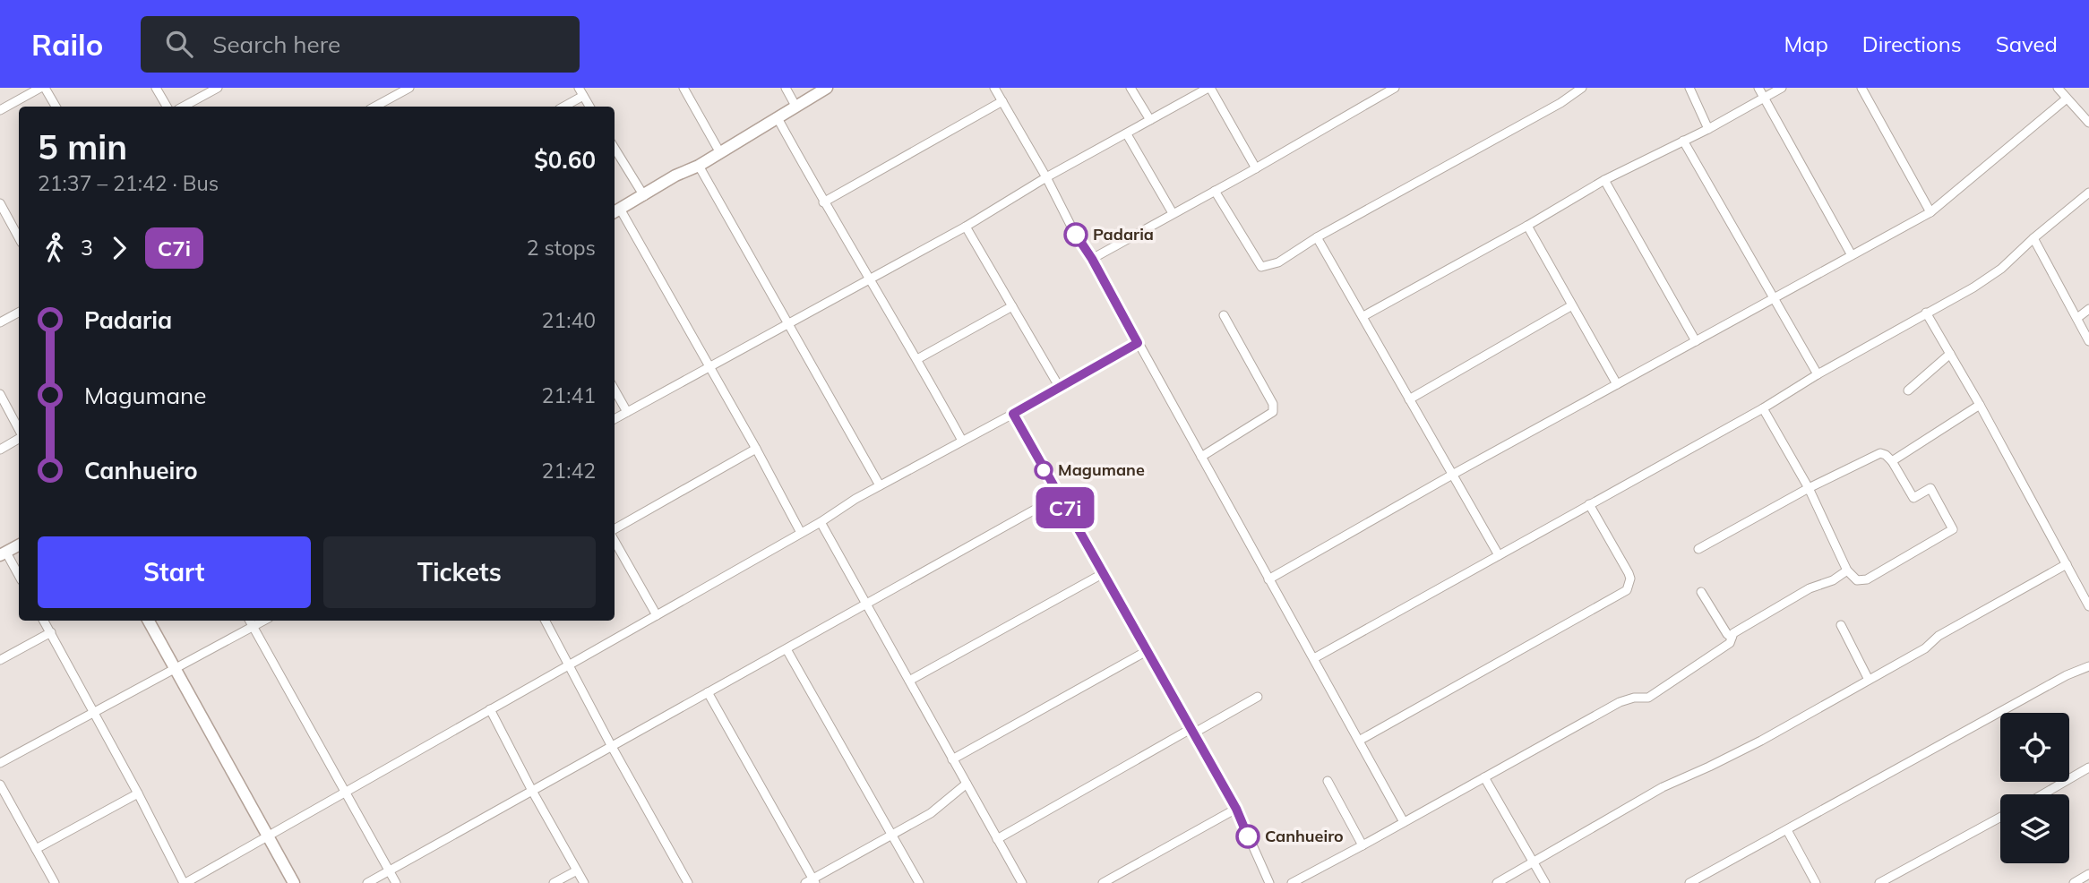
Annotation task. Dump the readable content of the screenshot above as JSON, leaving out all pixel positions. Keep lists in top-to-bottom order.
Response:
{
  "places": ["Padaria", "Magumane", "Canhueiro"],
  "lines": ["bus line C7i"],
  "page": {
    "header": "Railo",
    "search": "Search here",
    "nav": ["Map", "Directions", "Saved"],
    "on_map": "C7i",
    "heading": ["5 min", "21:37 – 21:42 · Bus", "$0.60"],
    "legs": ["3", "C7i", "2 stops"],
    "list": [
      {
        "name": "Padaria",
        "value": "21:40"
      },
      {
        "name": "Magumane",
        "value": "21:41"
      },
      {
        "name": "Canhueiro",
        "value": "21:42"
      }
    ],
    "buttons": ["Start", "Tickets"]
  }
}
